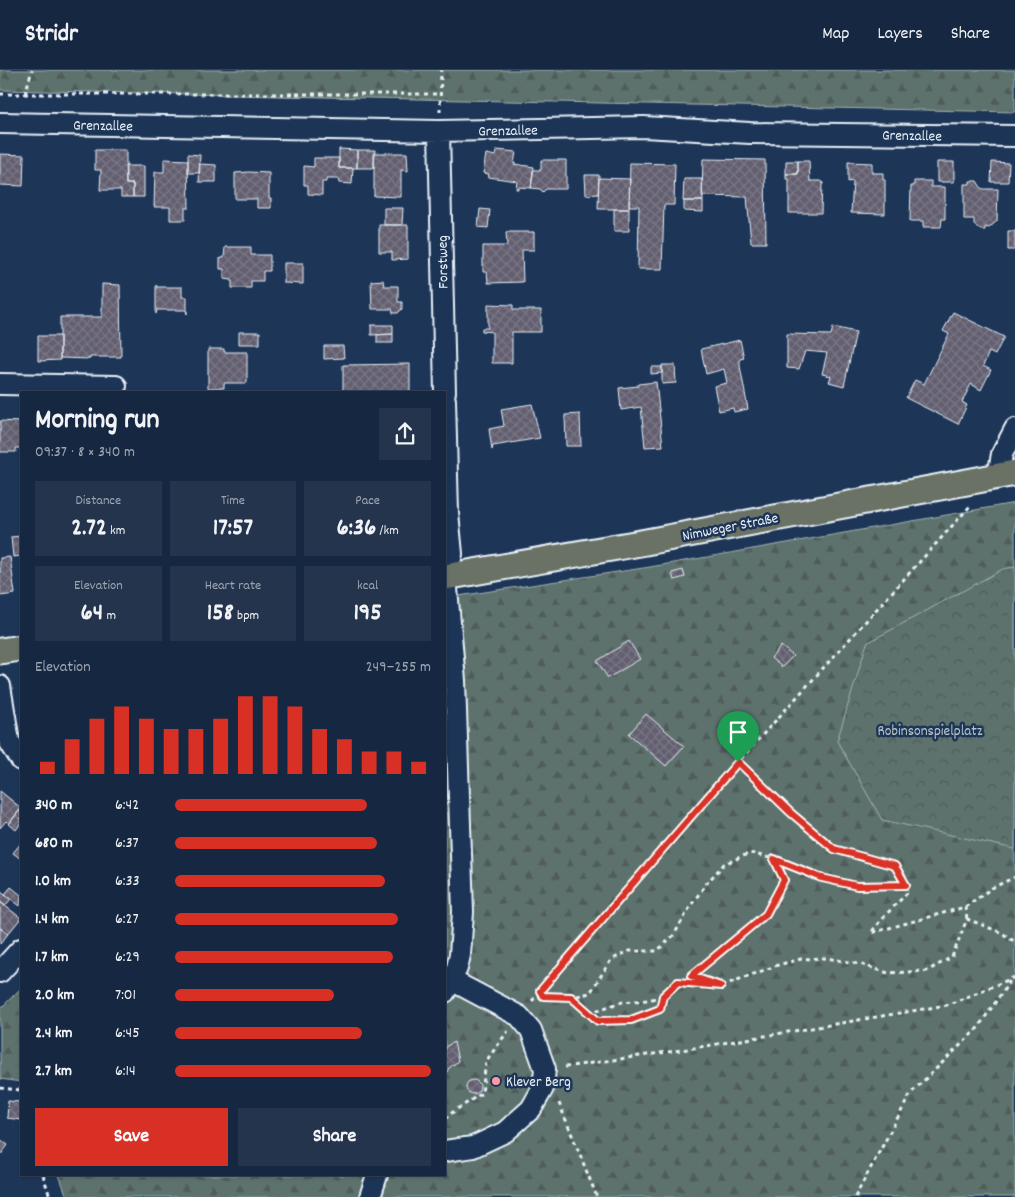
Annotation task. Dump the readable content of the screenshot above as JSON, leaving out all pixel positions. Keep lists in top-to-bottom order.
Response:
{
  "streets": {
    "main road": ["Nimweger Straße"],
    "street": ["Grenzallee", "Forstweg"]
  },
  "crossings": [
    ["Grenzallee", "Forstweg"]
  ],
  "parks": ["Robinsonspielplatz"],
  "places": ["Klever Berg"],
  "page": {
    "header": "Stridr",
    "nav": ["Map", "Layers", "Share"],
    "heading": ["Morning run", "09:37 · 8 × 340 m"],
    "stats": [
      ["Distance", "2.72 km"],
      ["Time", "17:57"],
      ["Pace", "6:36 /km"],
      ["Elevation", "64 m"],
      ["Heart rate", "158 bpm"],
      ["kcal", "195"]
    ],
    "chart": ["Elevation", "249–255 m"],
    "list": [
      {
        "name": "340 m",
        "note": "6:42"
      },
      {
        "name": "680 m",
        "note": "6:37"
      },
      {
        "name": "1.0 km",
        "note": "6:33"
      },
      {
        "name": "1.4 km",
        "note": "6:27"
      },
      {
        "name": "1.7 km",
        "note": "6:29"
      },
      {
        "name": "2.0 km",
        "note": "7:01"
      },
      {
        "name": "2.4 km",
        "note": "6:45"
      },
      {
        "name": "2.7 km",
        "note": "6:14"
      }
    ],
    "buttons": ["Save", "Share"]
  }
}
